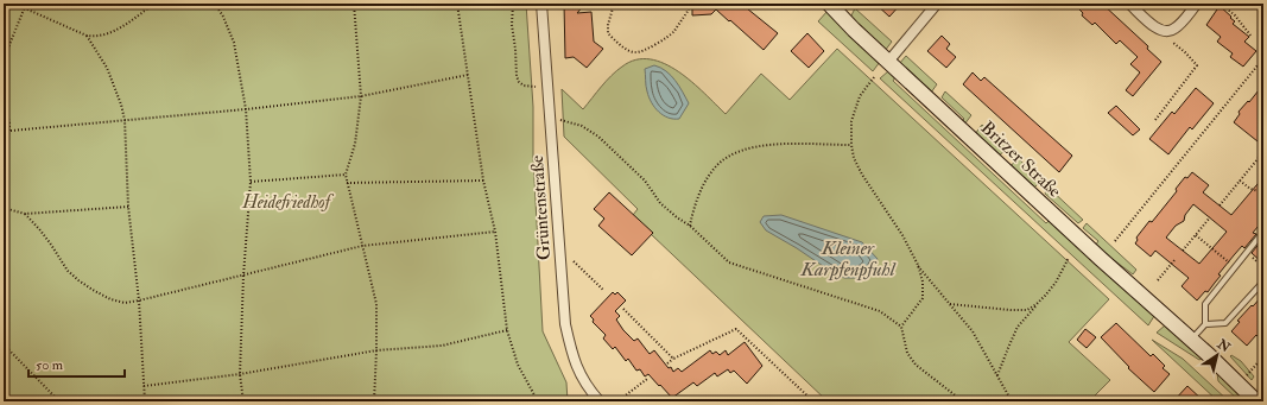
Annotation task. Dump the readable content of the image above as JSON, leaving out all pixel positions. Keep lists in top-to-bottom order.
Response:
{
  "streets": {
    "main road": ["Britzer Straße"],
    "street": ["Grüntenstraße"]
  },
  "water": ["Kleiner Karpfenpfuhl"],
  "parks": ["Heidefriedhof"],
  "scale_bar": "50 m",
  "north": "top right"
}
